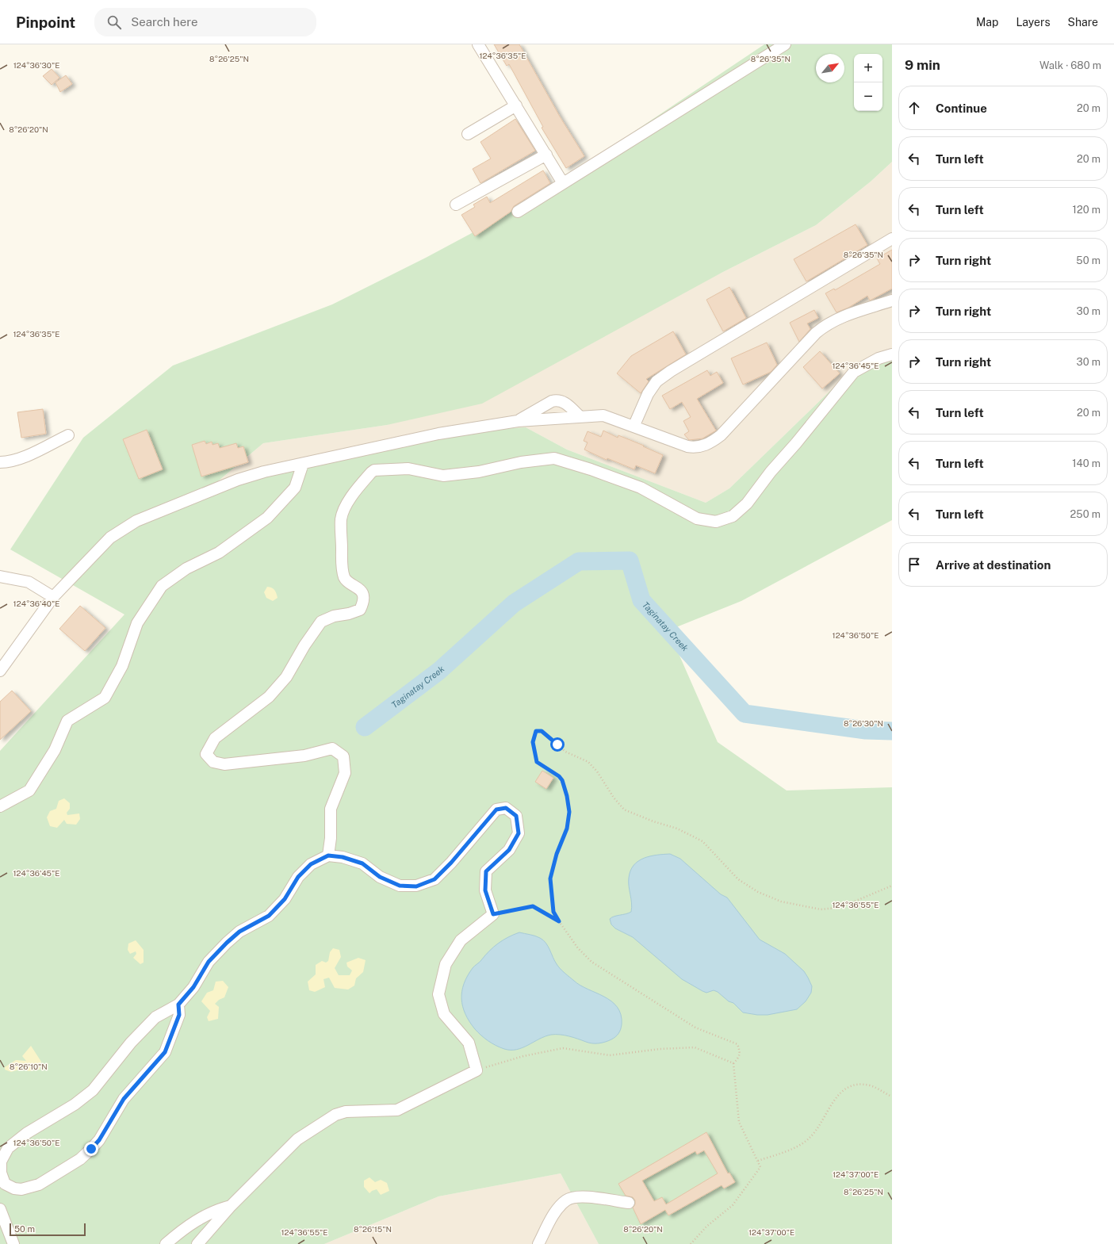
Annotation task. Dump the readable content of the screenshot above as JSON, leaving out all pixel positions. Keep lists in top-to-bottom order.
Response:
{
  "water": ["Taginatay Creek"],
  "scale_bar": "50 m",
  "north": "top right",
  "page": {
    "header": "Pinpoint",
    "search": "Search here",
    "nav": ["Map", "Layers", "Share"],
    "heading": ["9 min", "Walk · 680 m"],
    "map_buttons": ["+", "−"],
    "list": [
      ["Continue", "20 m"],
      ["Turn left", "20 m"],
      ["Turn left", "120 m"],
      ["Turn right", "50 m"],
      ["Turn right", "30 m"],
      ["Turn right", "30 m"],
      ["Turn left", "20 m"],
      ["Turn left", "140 m"],
      ["Turn left", "250 m"],
      "Arrive at destination"
    ],
    "scale": "50 m"
  },
  "coordinates": [
    "124°36'35\"E",
    "8°26'25\"N",
    "8°26'35\"N",
    "124°36'30\"E",
    "8°26'20\"N",
    "124°36'45\"E",
    "124°36'40\"E",
    "124°36'50\"E",
    "8°26'30\"N",
    "124°36'55\"E",
    "8°26'10\"N",
    "124°37'00\"E",
    "8°26'15\"N"
  ]
}
